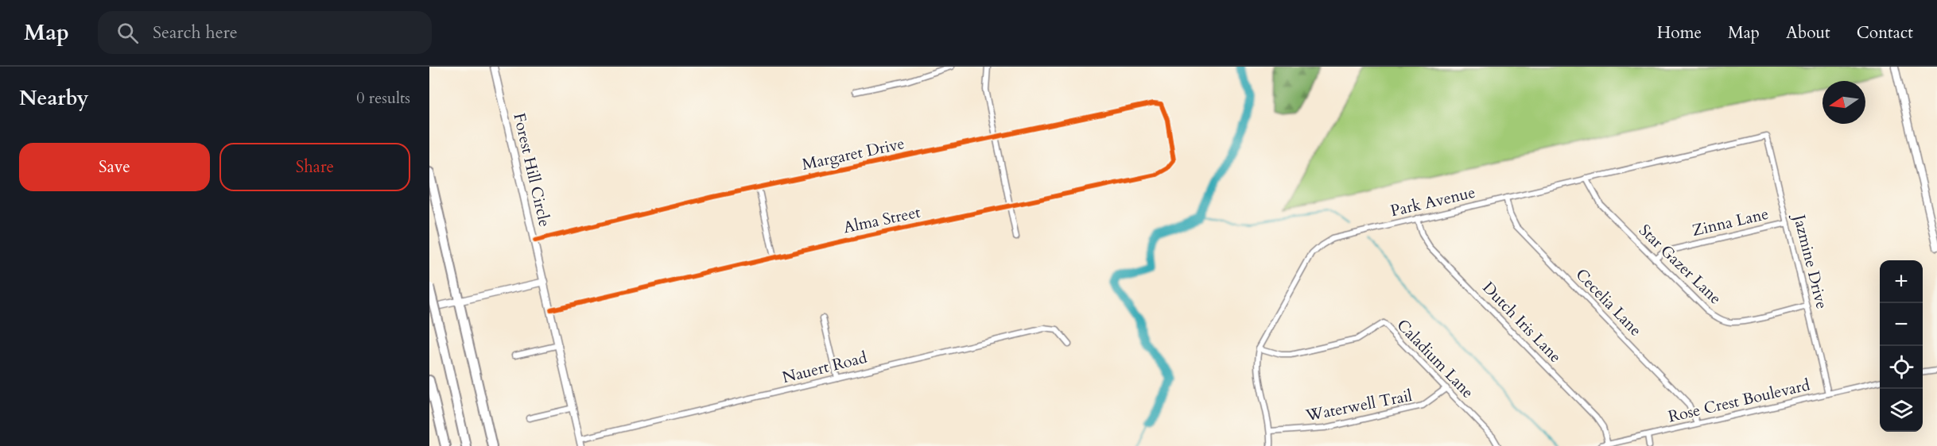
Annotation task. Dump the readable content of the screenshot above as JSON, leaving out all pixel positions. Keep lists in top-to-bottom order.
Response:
{
  "streets": {
    "street": [
      "Margaret Drive",
      "Forest Hill Circle",
      "Park Avenue",
      "Alma Street",
      "Zinna Lane",
      "Jazmine Drive",
      "Star Gazer Lane",
      "Cecelia Lane",
      "Dutch Iris Lane",
      "Caladium Lane",
      "Nauert Road",
      "Rose Crest Boulevard",
      "Waterwell Trail"
    ]
  },
  "crossings": [
    ["Margaret Drive", "Forest Hill Circle"],
    ["Margaret Drive", "Alma Street"],
    ["Forest Hill Circle", "Alma Street"],
    ["Forest Hill Circle", "Nauert Road"],
    ["Park Avenue", "Jazmine Drive"],
    ["Park Avenue", "Star Gazer Lane"],
    ["Park Avenue", "Cecelia Lane"],
    ["Park Avenue", "Dutch Iris Lane"],
    ["Park Avenue", "Caladium Lane"],
    ["Park Avenue", "Waterwell Trail"],
    ["Zinna Lane", "Jazmine Drive"],
    ["Zinna Lane", "Star Gazer Lane"],
    ["Jazmine Drive", "Star Gazer Lane"],
    ["Jazmine Drive", "Rose Crest Boulevard"],
    ["Cecelia Lane", "Rose Crest Boulevard"],
    ["Dutch Iris Lane", "Rose Crest Boulevard"],
    ["Caladium Lane", "Waterwell Trail"]
  ],
  "north": "left",
  "page": {
    "header": "Map",
    "search": "Search here",
    "nav": [
      "Home",
      "Map",
      "About",
      "Contact"
    ],
    "heading": ["Nearby", "0 results"],
    "buttons": ["Save", "Share"],
    "map_buttons": ["+", "−"]
  }
}
